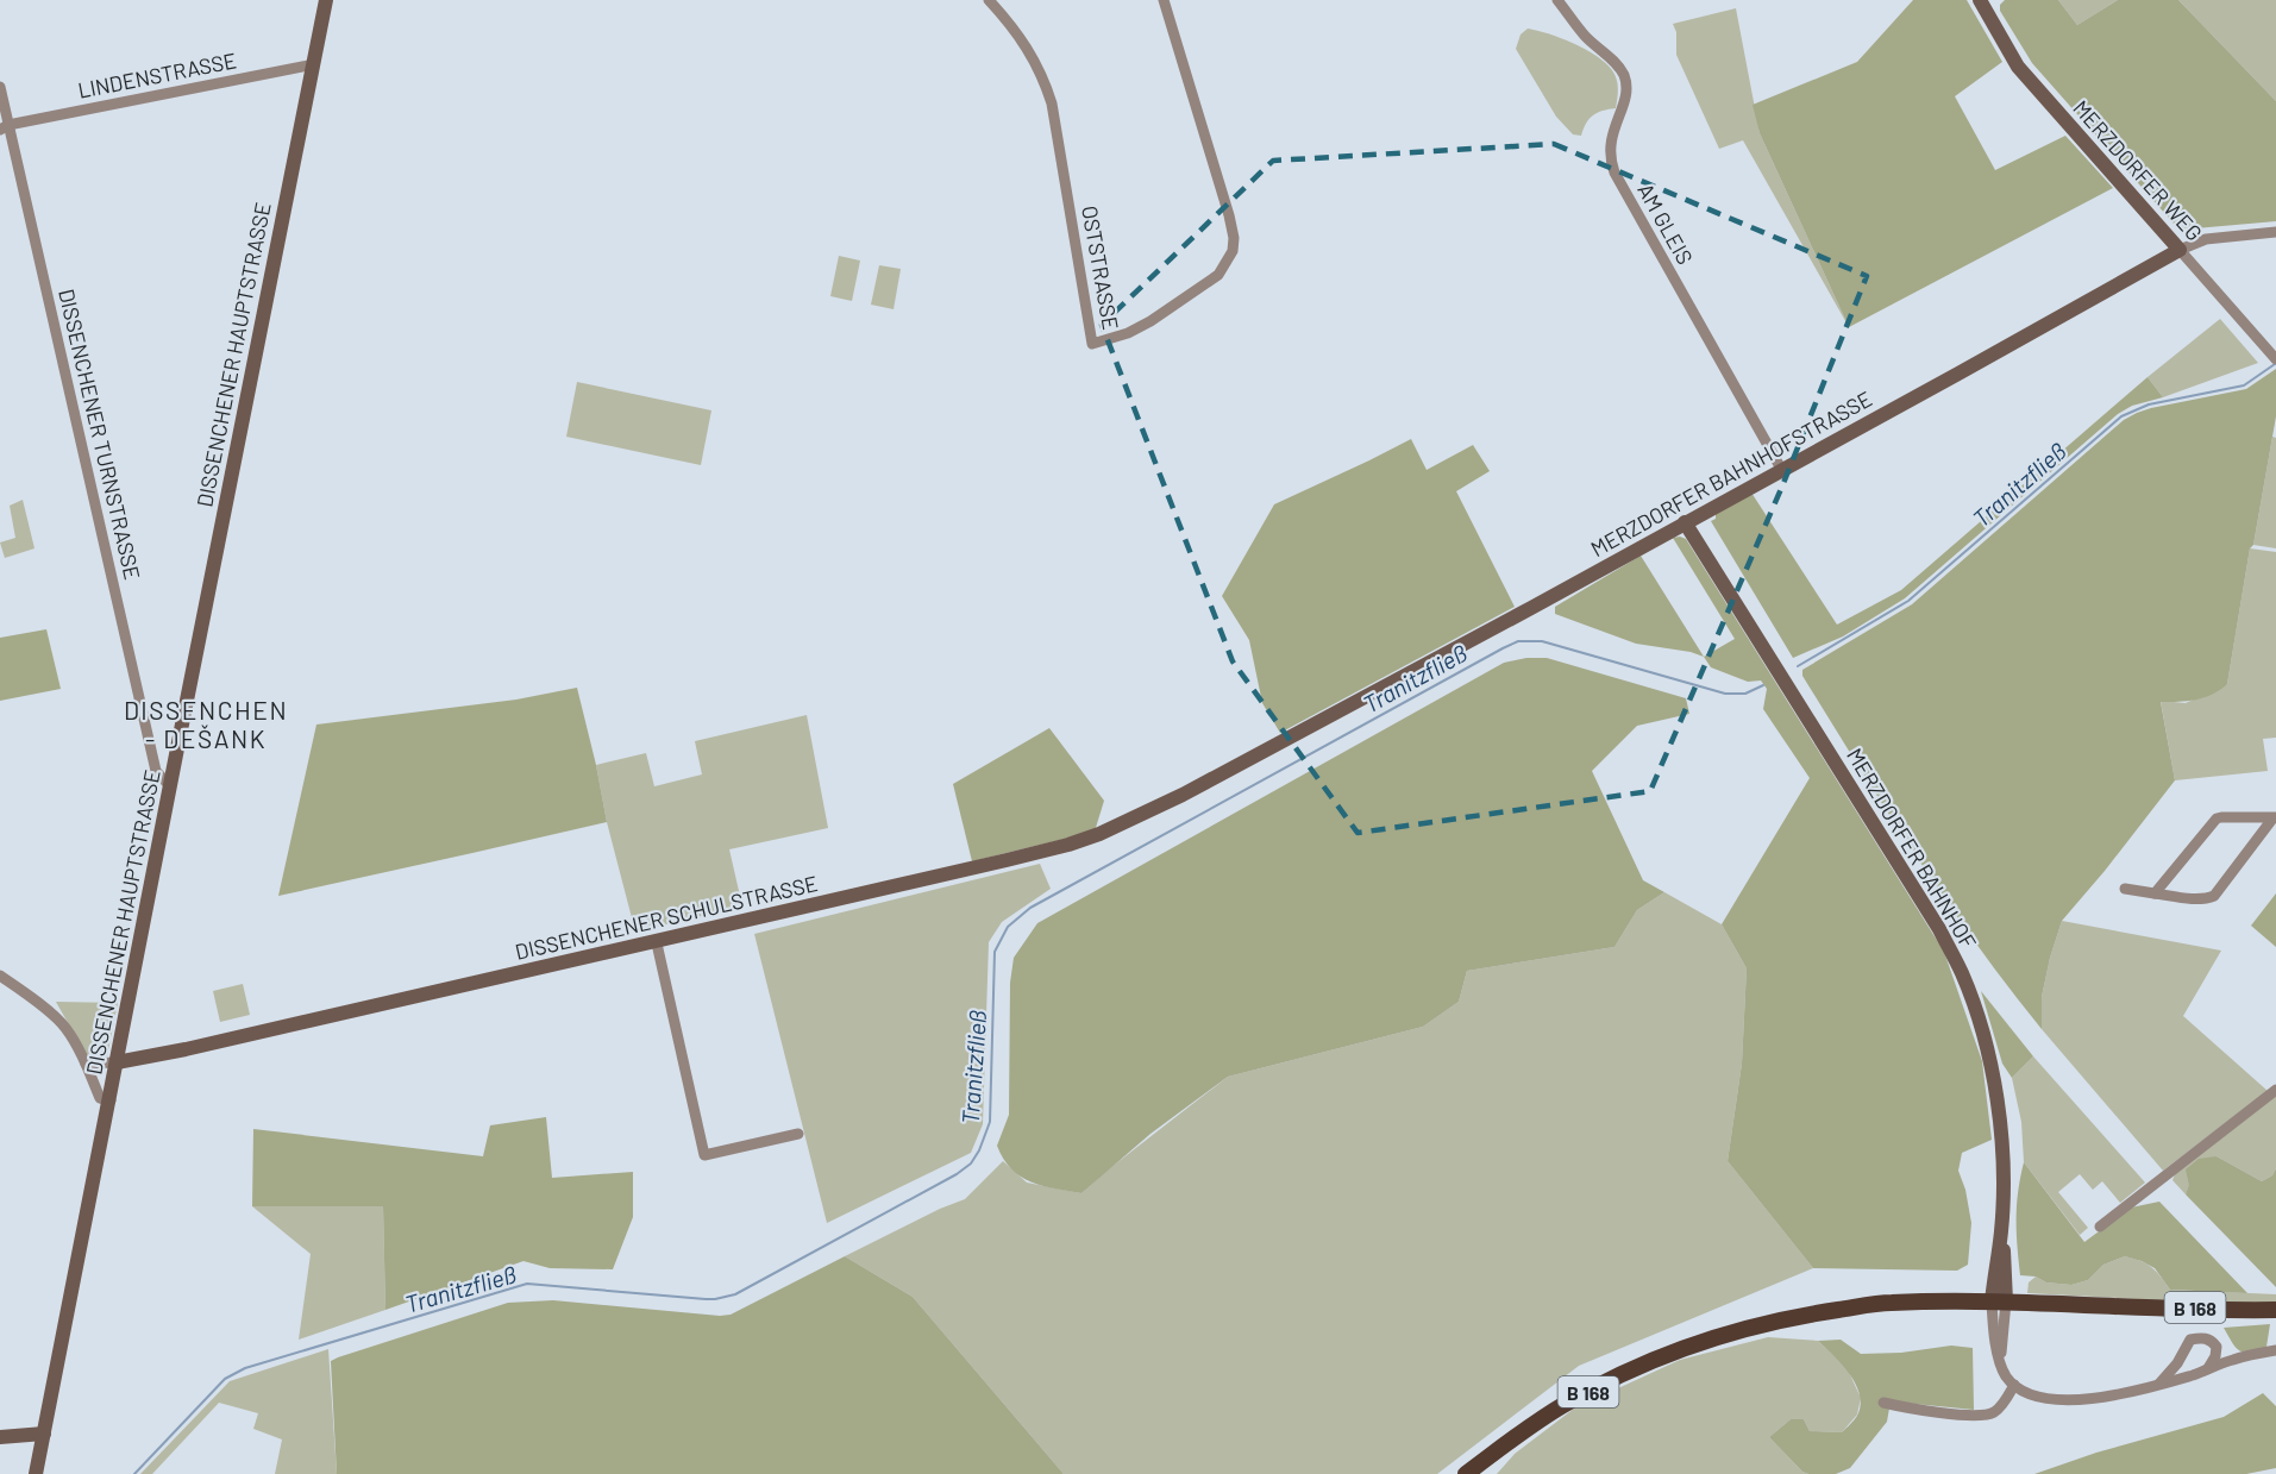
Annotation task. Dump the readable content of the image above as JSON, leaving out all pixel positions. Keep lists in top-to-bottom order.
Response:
{
  "streets": {
    "main road": ["B 168"],
    "street": [
      "LINDENSTRASSE",
      "MERZDORFER WEG",
      "AM GLEIS",
      "OSTSTRASSE",
      "DISSENCHENER HAUPTSTRASSE",
      "DISSENCHENER TURNSTRASSE",
      "MERZDORFER BAHNHOFSTRASSE",
      "MERZDORFER BAHNHOF",
      "DISSENCHENER SCHULSTRASSE"
    ]
  },
  "crossings": [
    ["LINDENSTRASSE", "DISSENCHENER HAUPTSTRASSE"],
    ["LINDENSTRASSE", "DISSENCHENER TURNSTRASSE"],
    ["MERZDORFER WEG", "MERZDORFER BAHNHOFSTRASSE"],
    ["AM GLEIS", "MERZDORFER BAHNHOFSTRASSE"],
    ["DISSENCHENER HAUPTSTRASSE", "DISSENCHENER TURNSTRASSE"],
    ["DISSENCHENER HAUPTSTRASSE", "DISSENCHENER SCHULSTRASSE"],
    ["MERZDORFER BAHNHOFSTRASSE", "MERZDORFER BAHNHOF"],
    ["MERZDORFER BAHNHOFSTRASSE", "DISSENCHENER SCHULSTRASSE"],
    ["MERZDORFER BAHNHOF", "B 168"]
  ],
  "districts": ["DISSENCHEN - DEŠANK"],
  "water": ["Tranitzfließ"]
}
